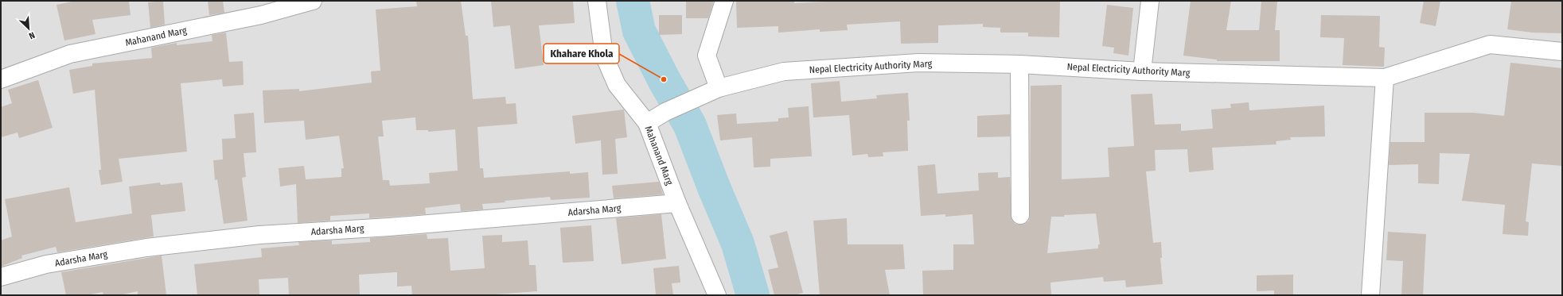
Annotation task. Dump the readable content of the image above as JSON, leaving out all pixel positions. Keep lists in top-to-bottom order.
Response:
{
  "streets": {
    "street": ["Mahanand Marg", "Nepal Electricity Authority Marg", "Adarsha Marg"]
  },
  "crossings": [
    ["Mahanand Marg", "Nepal Electricity Authority Marg"],
    ["Mahanand Marg", "Adarsha Marg"]
  ],
  "places": ["Khahare Khola"],
  "north": "bottom right"
}
